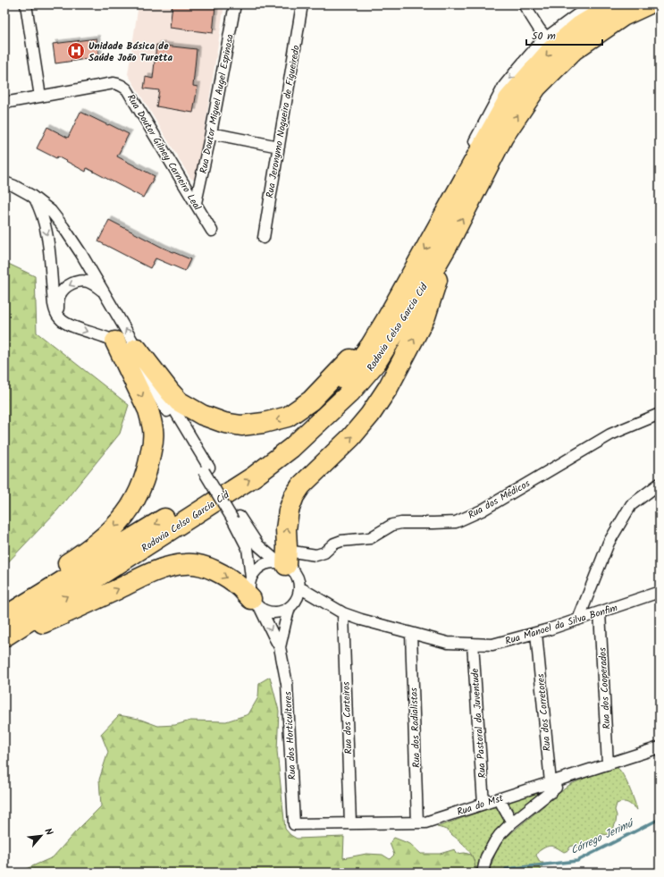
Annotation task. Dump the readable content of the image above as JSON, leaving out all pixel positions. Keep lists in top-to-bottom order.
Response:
{
  "streets": {
    "highway": ["Rodovia Celso Garcia Cid"],
    "street": [
      "Rua Doutor Miguel Augel Espinosa",
      "Rua Jeronymo Nogueira de Figueiredo",
      "Rua Doutor Gilney Carneiro Leal",
      "Rua dos Médicos",
      "Rua Manoel da Silva Bonfim",
      "Rua dos Cooperados",
      "Rua dos Corretores",
      "Rua dos Carteiros",
      "Rua Pastoral da Juventude",
      "Rua dos Radialistas",
      "Rua dos Horticultores",
      "Rua do Mst"
    ]
  },
  "crossings": [
    ["Rua Doutor Miguel Augel Espinosa", "Rua Doutor Gilney Carneiro Leal"],
    ["Rua dos Médicos", "Rua Manoel da Silva Bonfim"],
    ["Rua dos Médicos", "Rua dos Horticultores"],
    ["Rua Manoel da Silva Bonfim", "Rua dos Cooperados"],
    ["Rua Manoel da Silva Bonfim", "Rua dos Corretores"],
    ["Rua Manoel da Silva Bonfim", "Rua dos Carteiros"],
    ["Rua Manoel da Silva Bonfim", "Rua Pastoral da Juventude"],
    ["Rua Manoel da Silva Bonfim", "Rua dos Radialistas"],
    ["Rua Manoel da Silva Bonfim", "Rua dos Horticultores"],
    ["Rua dos Cooperados", "Rua do Mst"],
    ["Rua dos Corretores", "Rua do Mst"],
    ["Rua dos Carteiros", "Rua do Mst"],
    ["Rua Pastoral da Juventude", "Rua do Mst"],
    ["Rua dos Radialistas", "Rua do Mst"],
    ["Rua dos Horticultores", "Rua do Mst"]
  ],
  "water": ["Córrego Jerimú"],
  "places": {
    "hospital": ["Unidade Básica de Saúde João Turetta"]
  },
  "scale_bar": "50 m",
  "north": "top right"
}
